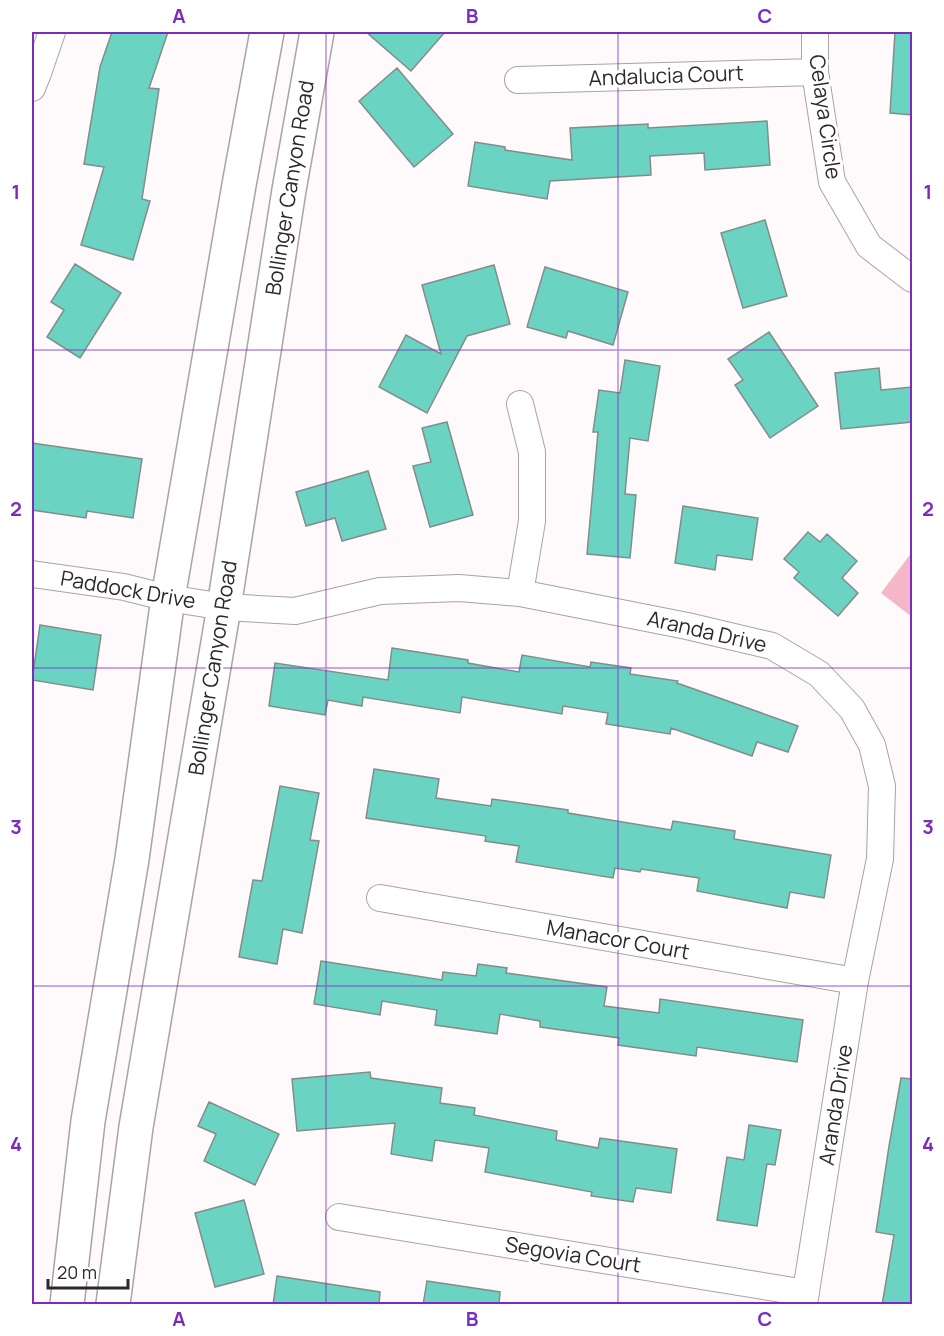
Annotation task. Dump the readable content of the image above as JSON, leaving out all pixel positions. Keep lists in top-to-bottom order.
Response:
{
  "streets": {
    "main road": ["Bollinger Canyon Road"],
    "street": [
      "Andalucia Court",
      "Celaya Circle",
      "Paddock Drive",
      "Aranda Drive",
      "Manacor Court",
      "Segovia Court"
    ]
  },
  "crossings": [
    ["Andalucia Court", "Celaya Circle"],
    ["Bollinger Canyon Road", "Paddock Drive"],
    ["Bollinger Canyon Road", "Aranda Drive"],
    ["Paddock Drive", "Aranda Drive"],
    ["Aranda Drive", "Manacor Court"],
    ["Aranda Drive", "Segovia Court"]
  ],
  "scale_bar": "20 m",
  "grid": {
    "columns": ["A", "B", "C"],
    "rows": [
      "1",
      "2",
      "3",
      "4"
    ]
  }
}
